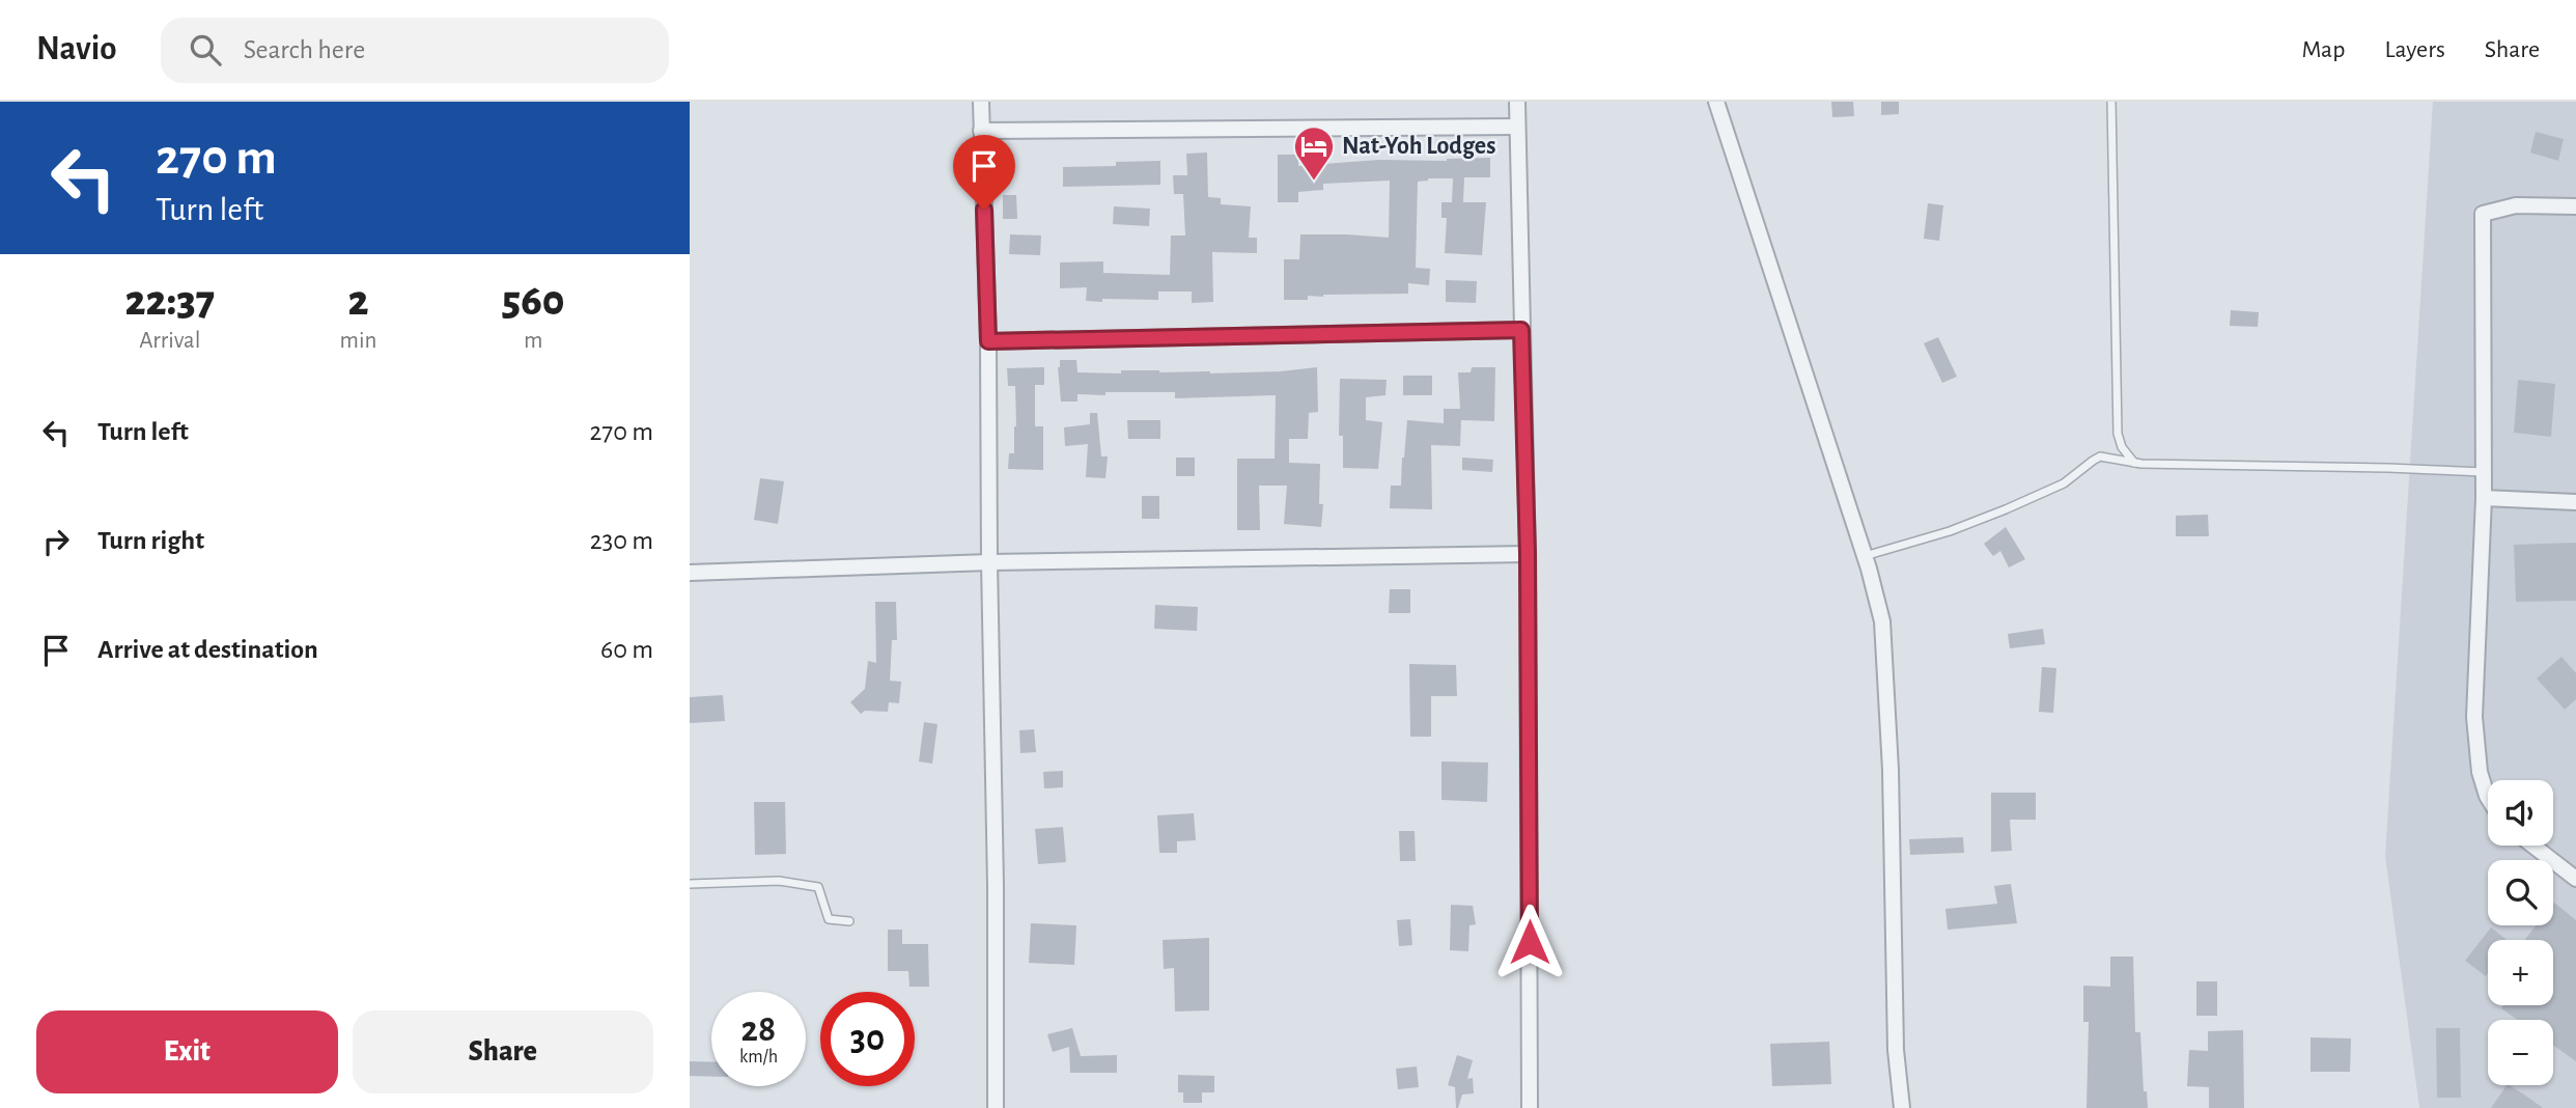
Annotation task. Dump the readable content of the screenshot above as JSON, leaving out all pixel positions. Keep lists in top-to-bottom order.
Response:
{
  "places": {
    "hotel": ["Nat-Yoh Lodges"]
  },
  "page": {
    "header": "Navio",
    "search": "Search here",
    "nav": ["Map", "Layers", "Share"],
    "turn": ["270 m", "Turn left"],
    "eta": [
      "22:37",
      "Arrival",
      "2",
      "min",
      "560",
      "m"
    ],
    "list": [
      {
        "name": "Turn left",
        "value": "270 m"
      },
      {
        "name": "Turn right",
        "value": "230 m"
      },
      {
        "name": "Arrive at destination",
        "value": "60 m"
      }
    ],
    "map_buttons": ["+", "−"],
    "speed": "28 km/h",
    "limit": "30",
    "buttons": ["Exit", "Share"]
  }
}
